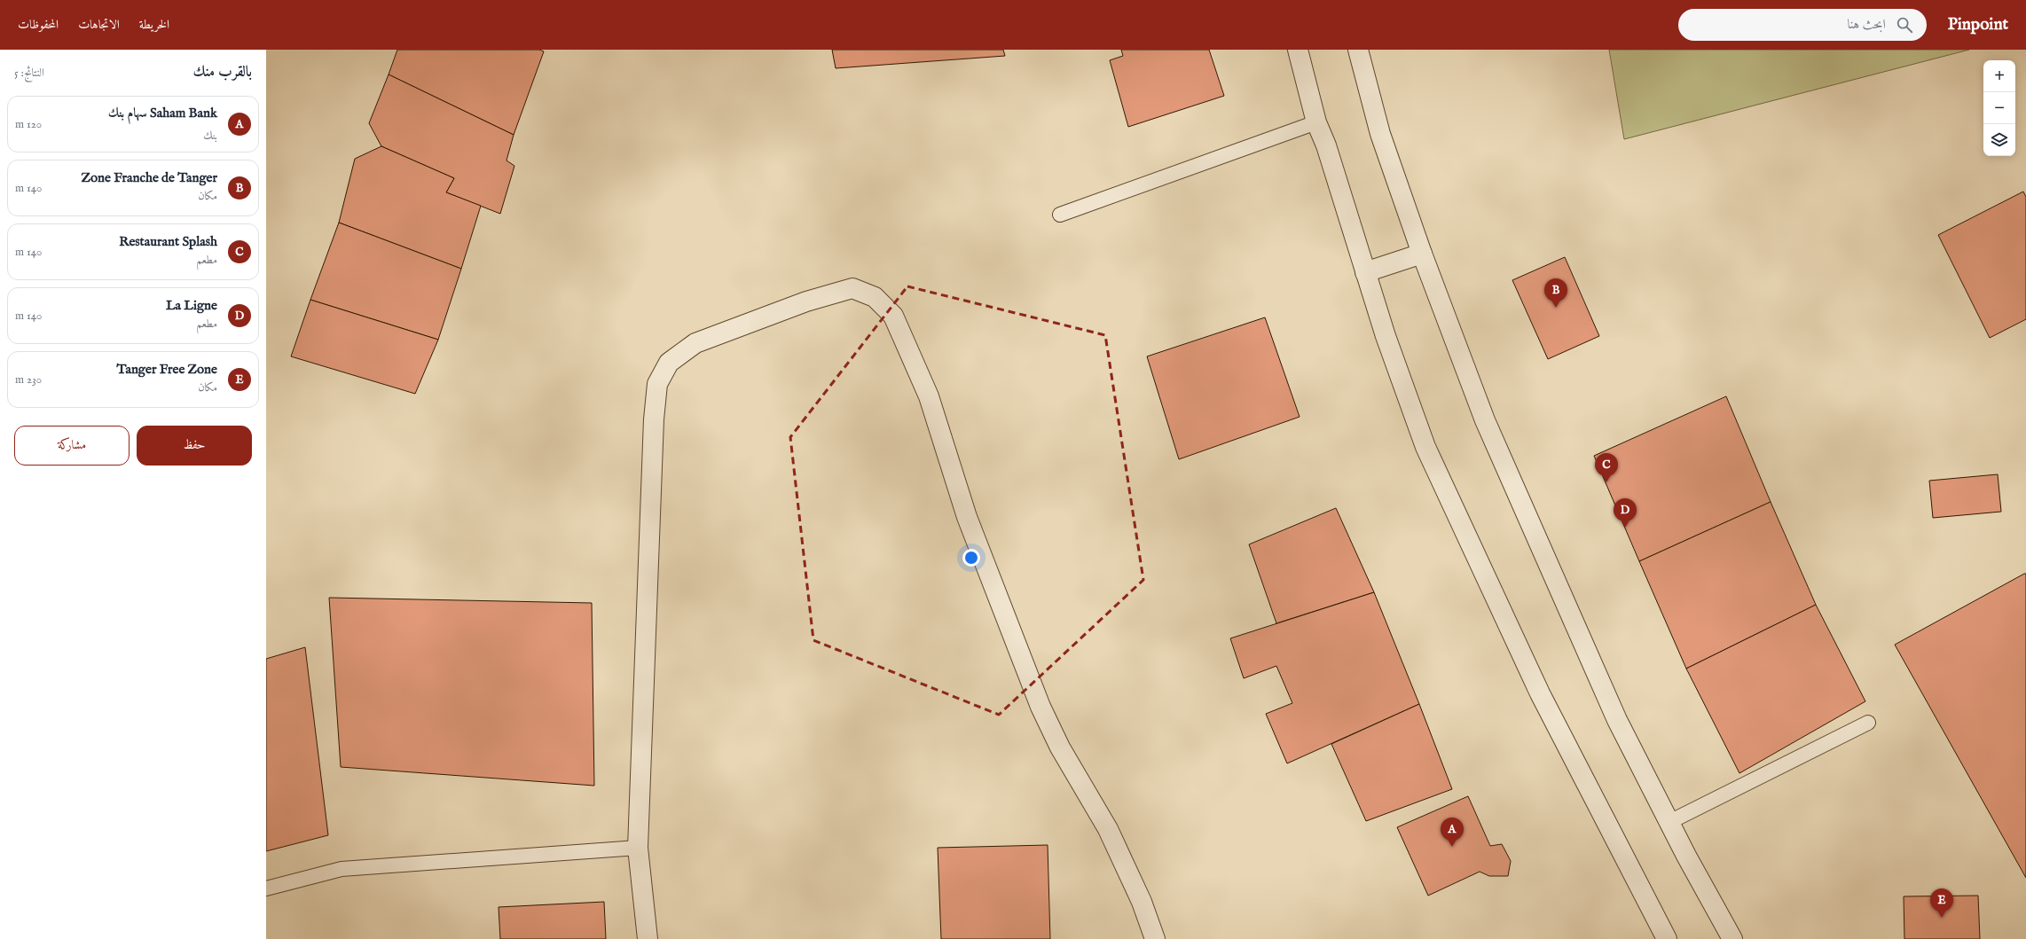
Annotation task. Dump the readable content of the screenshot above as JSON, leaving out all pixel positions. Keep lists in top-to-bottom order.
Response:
{
  "page": {
    "header": "Pinpoint",
    "search": "ابحث هنا",
    "nav": ["الخريطة", "الاتجاهات", "المحفوظات"],
    "heading": ["بالقرب منك", "النتائج: 5"],
    "map_buttons": ["+", "−"],
    "list": [
      {
        "mark": "A",
        "name": "Saham Bank سهام بنك",
        "note": "بنك",
        "value": "120 m"
      },
      {
        "mark": "B",
        "name": "Zone Franche de Tanger",
        "note": "مكان",
        "value": "140 m"
      },
      {
        "mark": "C",
        "name": "Restaurant Splash",
        "note": "مطعم",
        "value": "140 m"
      },
      {
        "mark": "D",
        "name": "La Ligne",
        "note": "مطعم",
        "value": "140 m"
      },
      {
        "mark": "E",
        "name": "Tanger Free Zone",
        "note": "مكان",
        "value": "230 m"
      }
    ],
    "pins": [
      "B",
      "C",
      "D",
      "A",
      "E"
    ],
    "buttons": ["حفظ", "مشاركة"]
  }
}
